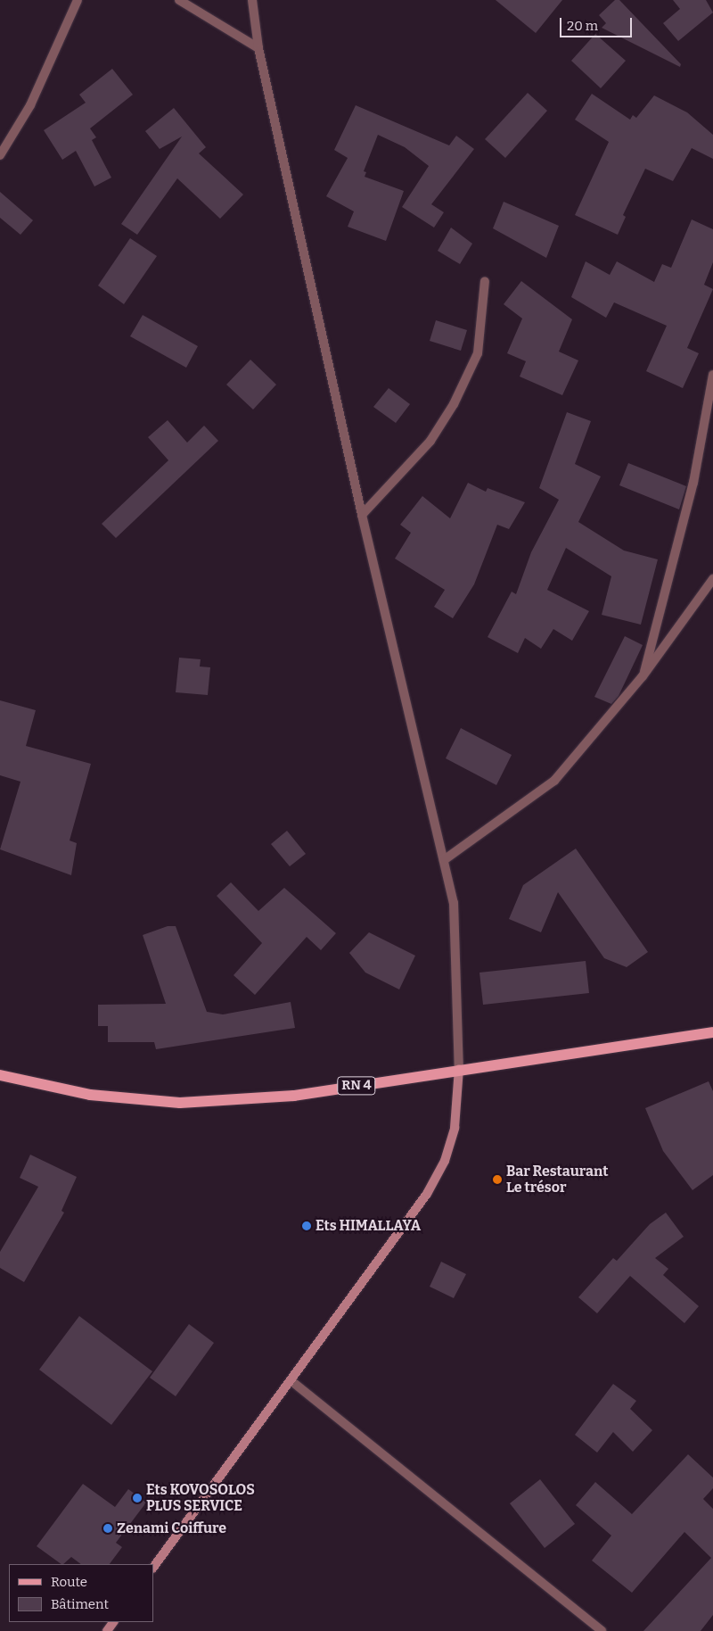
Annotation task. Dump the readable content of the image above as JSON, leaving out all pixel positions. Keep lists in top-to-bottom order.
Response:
{
  "streets": {
    "main road": ["RN 4"]
  },
  "places": [
    "Bar Restaurant Le trésor",
    "Ets HIMALLAYA",
    "Ets KOVOSOLOS PLUS SERVICE",
    "Zenami Coiffure"
  ],
  "legend": ["Route", "Bâtiment"],
  "scale_bar": "20 m"
}
